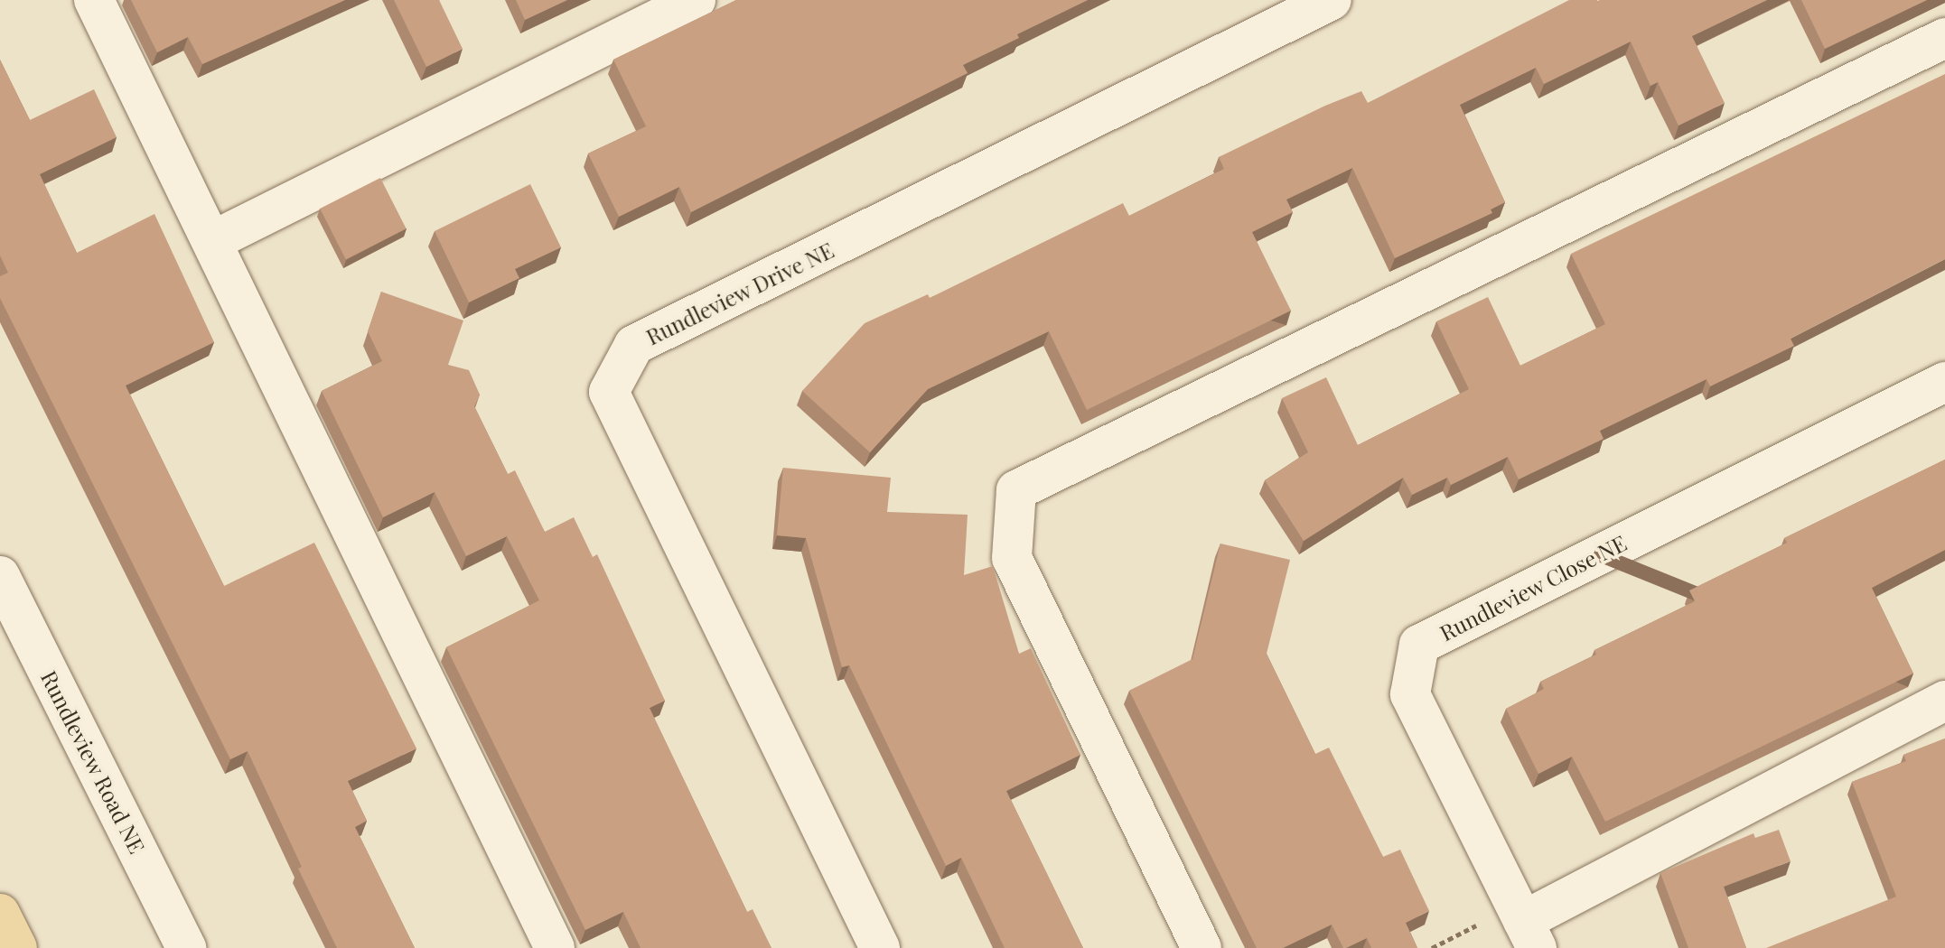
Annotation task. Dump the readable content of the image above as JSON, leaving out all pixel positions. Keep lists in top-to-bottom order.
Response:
{
  "streets": {
    "street": ["Rundleview Drive NE", "Rundleview Close NE", "Rundleview Road NE"]
  }
}
